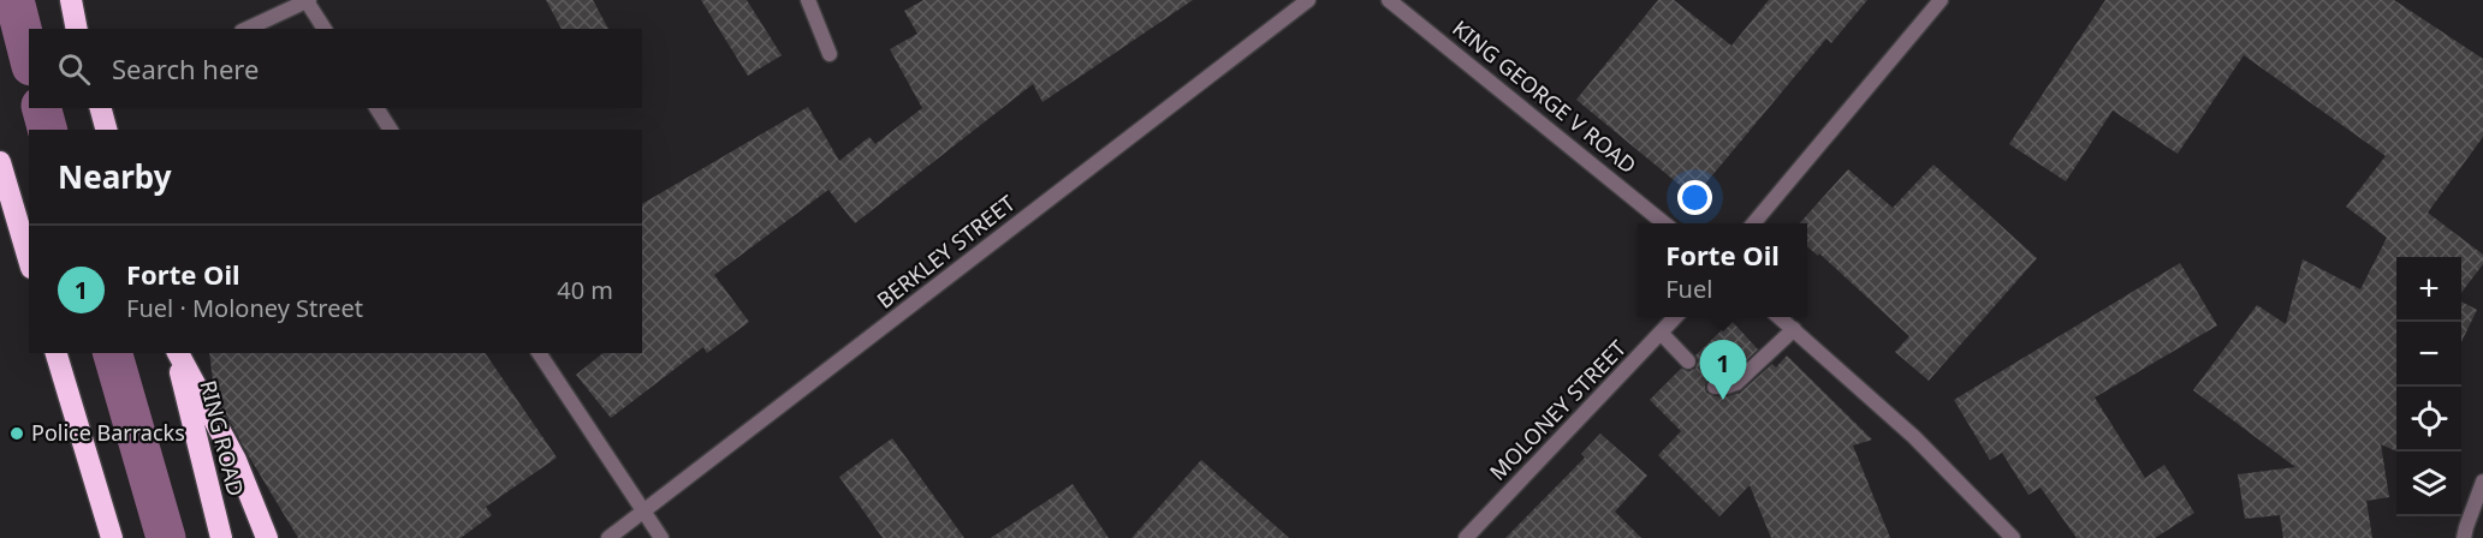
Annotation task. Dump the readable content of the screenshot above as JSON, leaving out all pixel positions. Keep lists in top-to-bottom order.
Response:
{
  "streets": {
    "highway": ["RING ROAD"],
    "street": ["KING GEORGE V ROAD", "BERKLEY STREET", "MOLONEY STREET"]
  },
  "places": ["Police Barracks"],
  "page": {
    "search": "Search here",
    "heading": "Nearby",
    "popup": ["Forte Oil", "Fuel"],
    "list": [
      {
        "mark": "1",
        "name": "Forte Oil",
        "note": "Fuel · Moloney Street",
        "value": "40 m"
      }
    ],
    "map_buttons": ["+", "−"],
    "pins": "1"
  }
}
